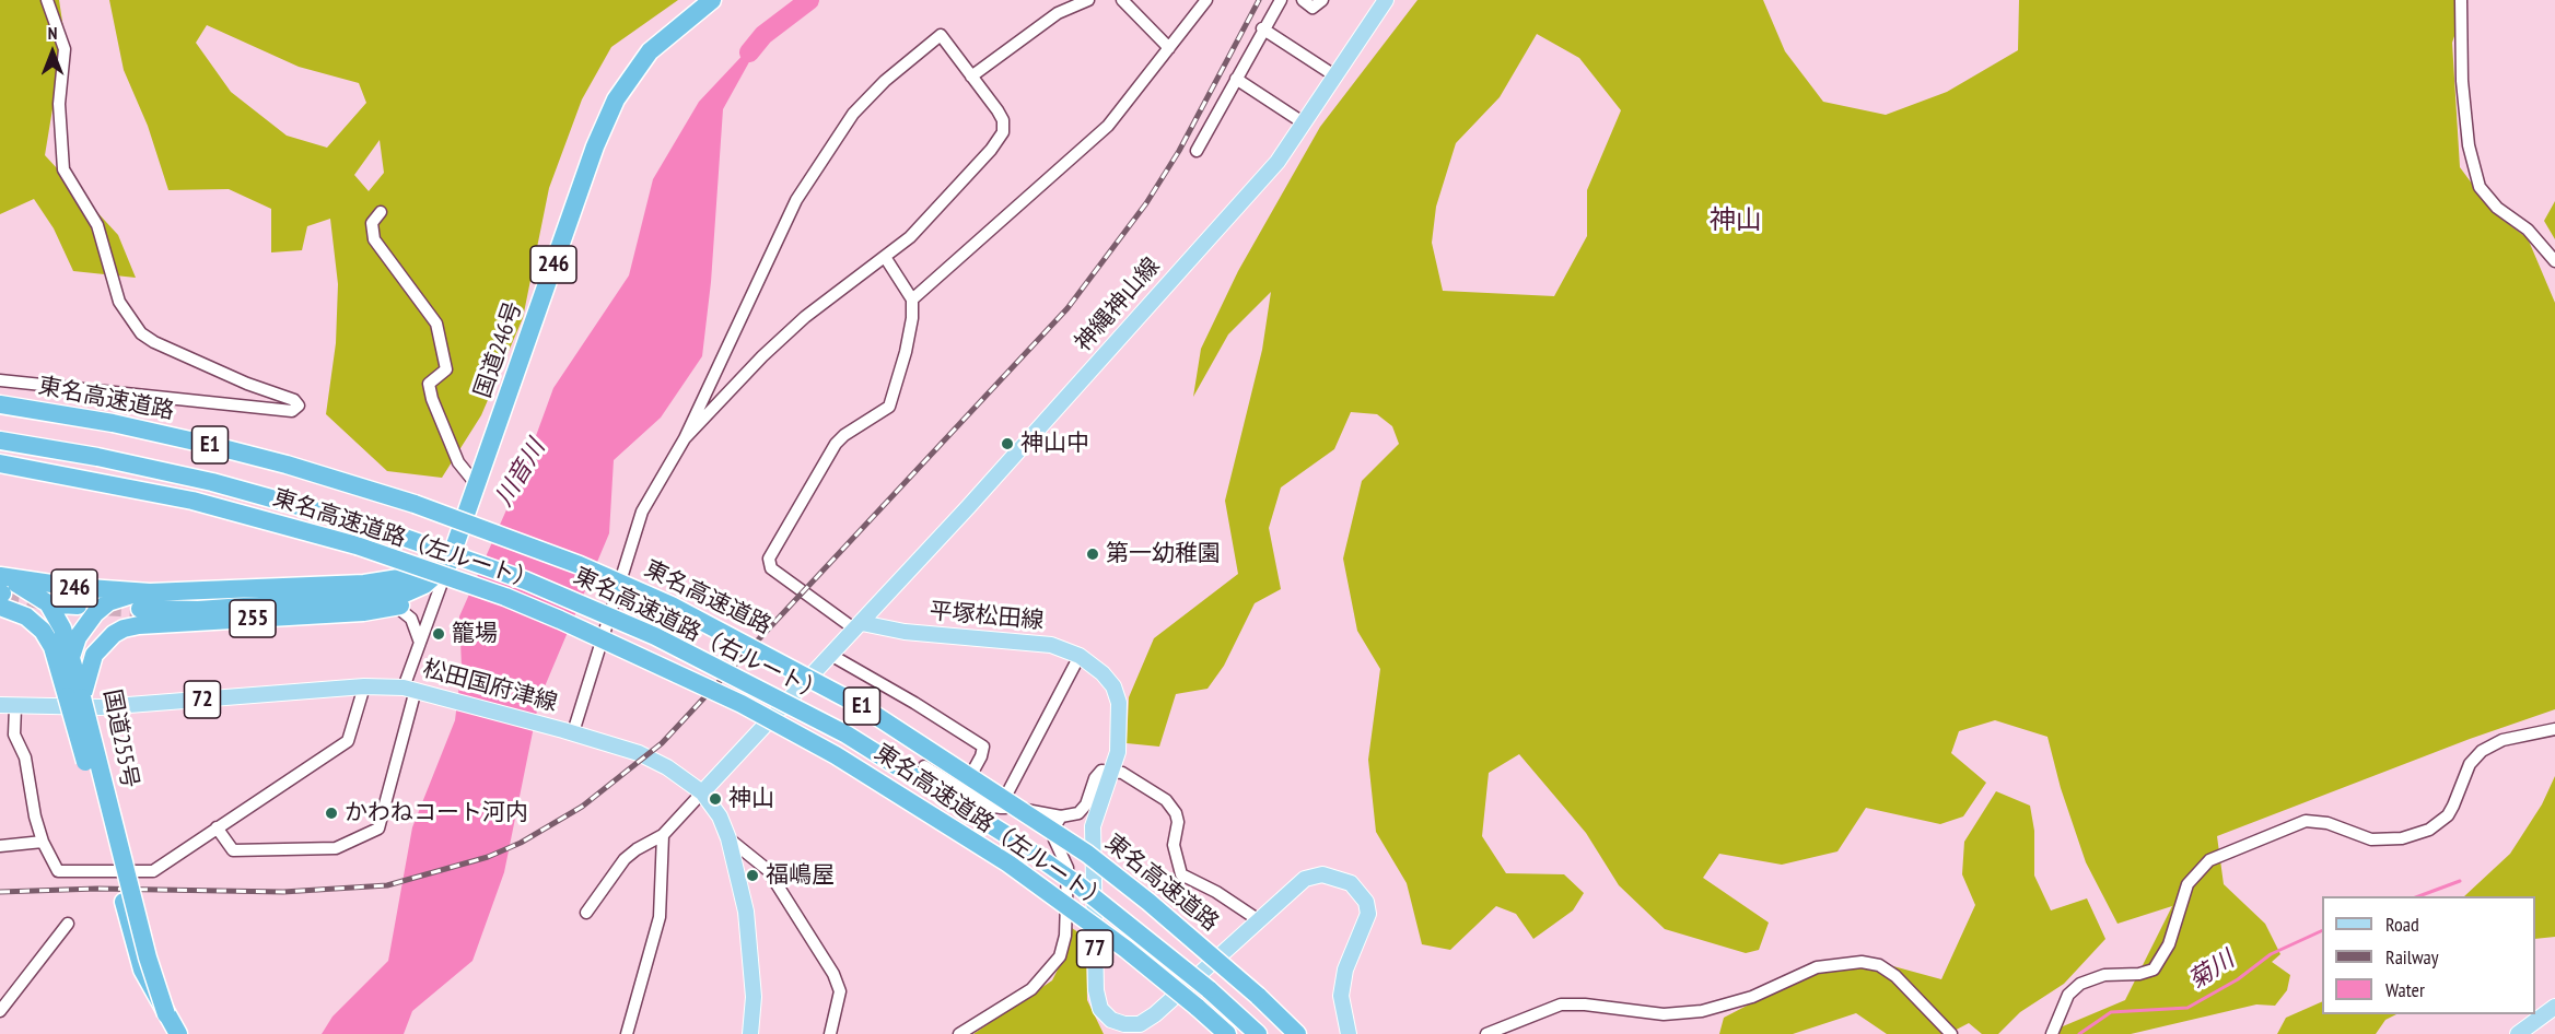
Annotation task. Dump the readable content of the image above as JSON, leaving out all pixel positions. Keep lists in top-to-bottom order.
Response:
{
  "streets": {
    "highway": [
      "246",
      "国道246号",
      "東名高速道路",
      "E1",
      "東名高速道路（左ルート）",
      "255",
      "東名高速道路（右ルート）",
      "国道255号"
    ],
    "main road": [
      "神縄神山線",
      "平塚松田線",
      "松田国府津線",
      "72",
      "77"
    ]
  },
  "crossings": [
    ["246", "国道246号"],
    ["246", "255"],
    ["246", "国道255号"],
    ["神縄神山線", "平塚松田線"],
    ["255", "国道255号"]
  ],
  "districts": ["神山"],
  "water": ["川音川", "菊川"],
  "places": [
    "神山中",
    "第一幼稚園",
    "籠場",
    "神山",
    "かわねコート河内",
    "福嶋屋"
  ],
  "legend": ["Road", "Railway", "Water"],
  "north": "top"
}
